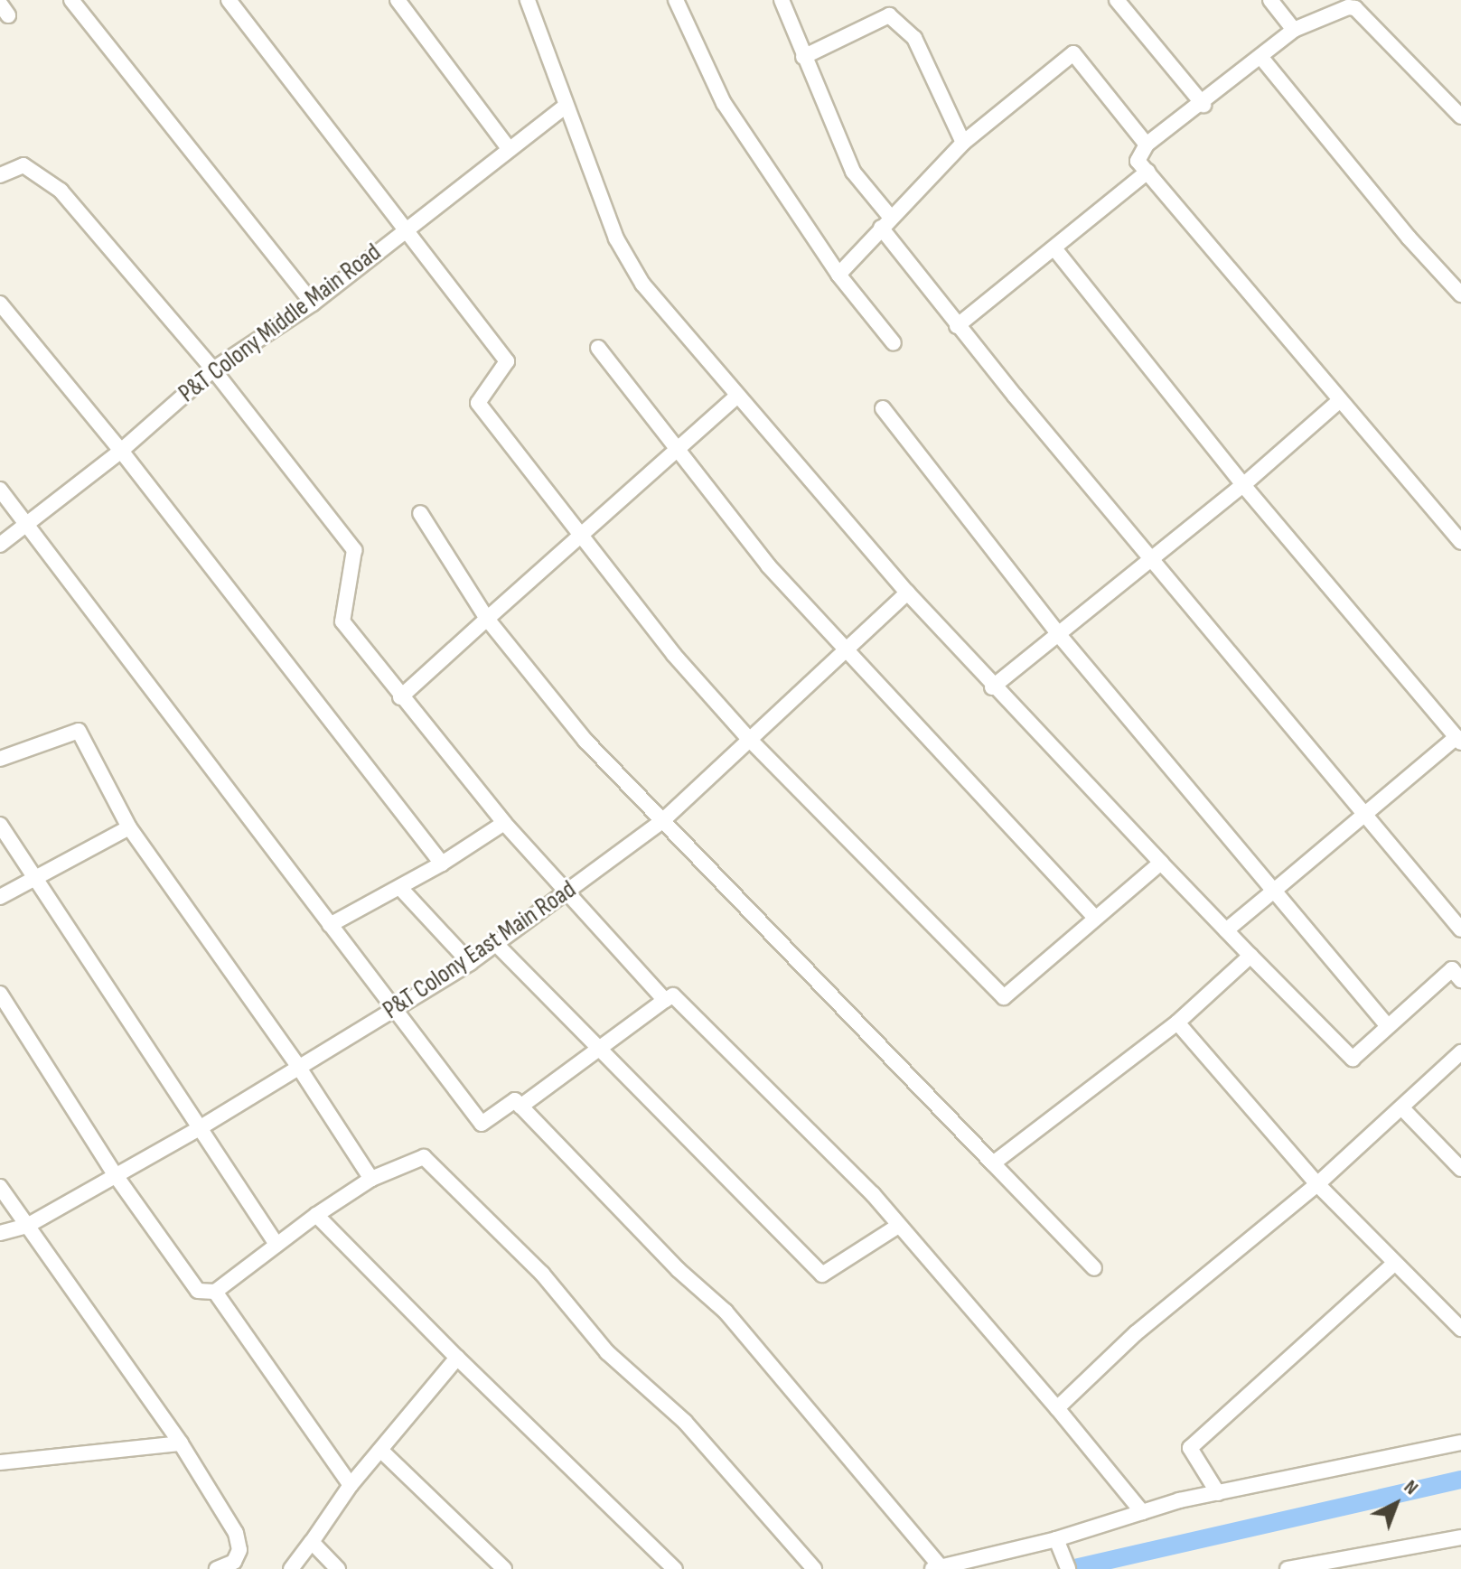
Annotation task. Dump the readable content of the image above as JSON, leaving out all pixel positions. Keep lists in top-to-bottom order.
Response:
{
  "streets": {
    "street": ["P&T Colony Middle Main Road", "P&T Colony East Main Road"]
  },
  "north": "top right"
}
